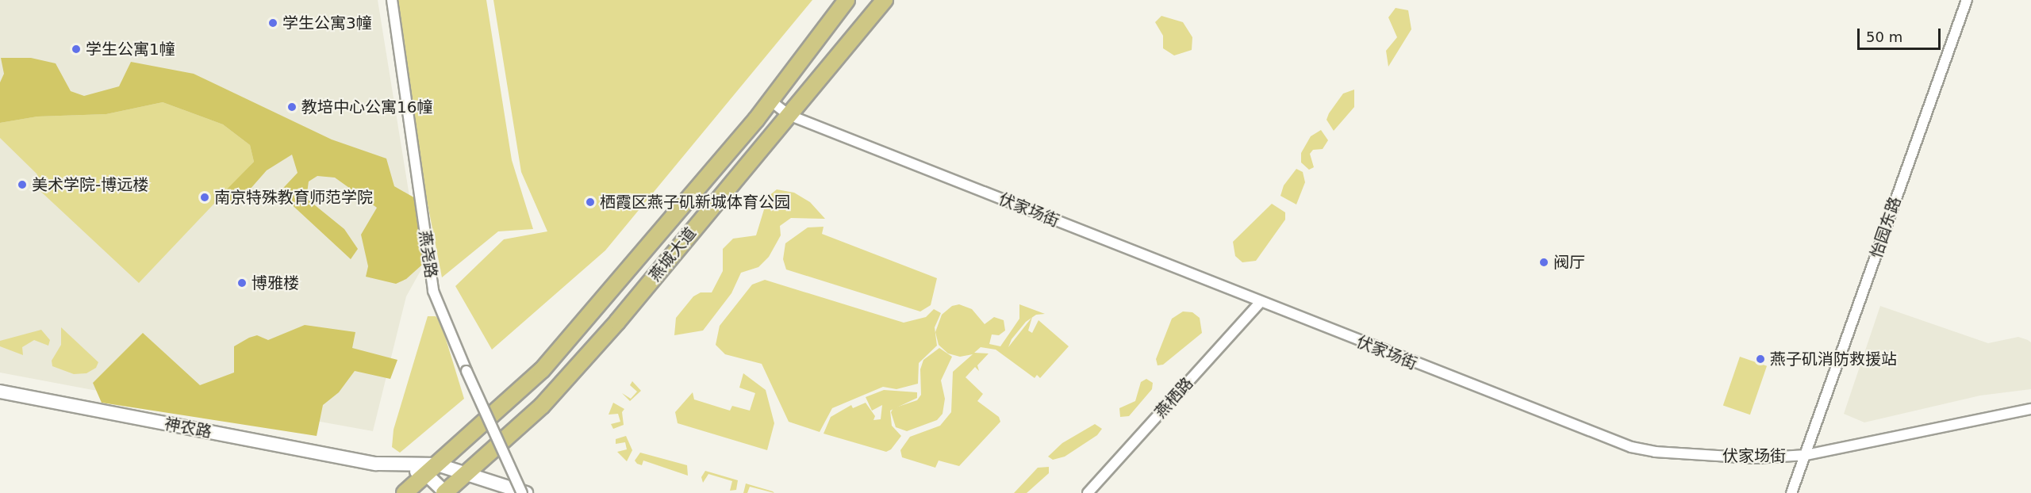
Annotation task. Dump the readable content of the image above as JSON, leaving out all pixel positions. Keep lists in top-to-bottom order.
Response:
{
  "streets": {
    "main road": ["燕城大道"],
    "street": [
      "伏家场街",
      "怡园东路",
      "燕尧路",
      "燕栖路",
      "神农路"
    ]
  },
  "crossings": [
    ["伏家场街", "怡园东路"],
    ["伏家场街", "燕城大道"],
    ["伏家场街", "燕栖路"],
    ["燕城大道", "神农路"]
  ],
  "places": [
    "学生公寓3幢",
    "学生公寓1幢",
    "教培中心公寓16幢",
    "美术学院-博远楼",
    "南京特殊教育师范学院",
    "栖霞区燕子矶新城体育公园",
    "阀厅",
    "博雅楼",
    "燕子矶消防救援站"
  ],
  "scale_bar": "50 m"
}
